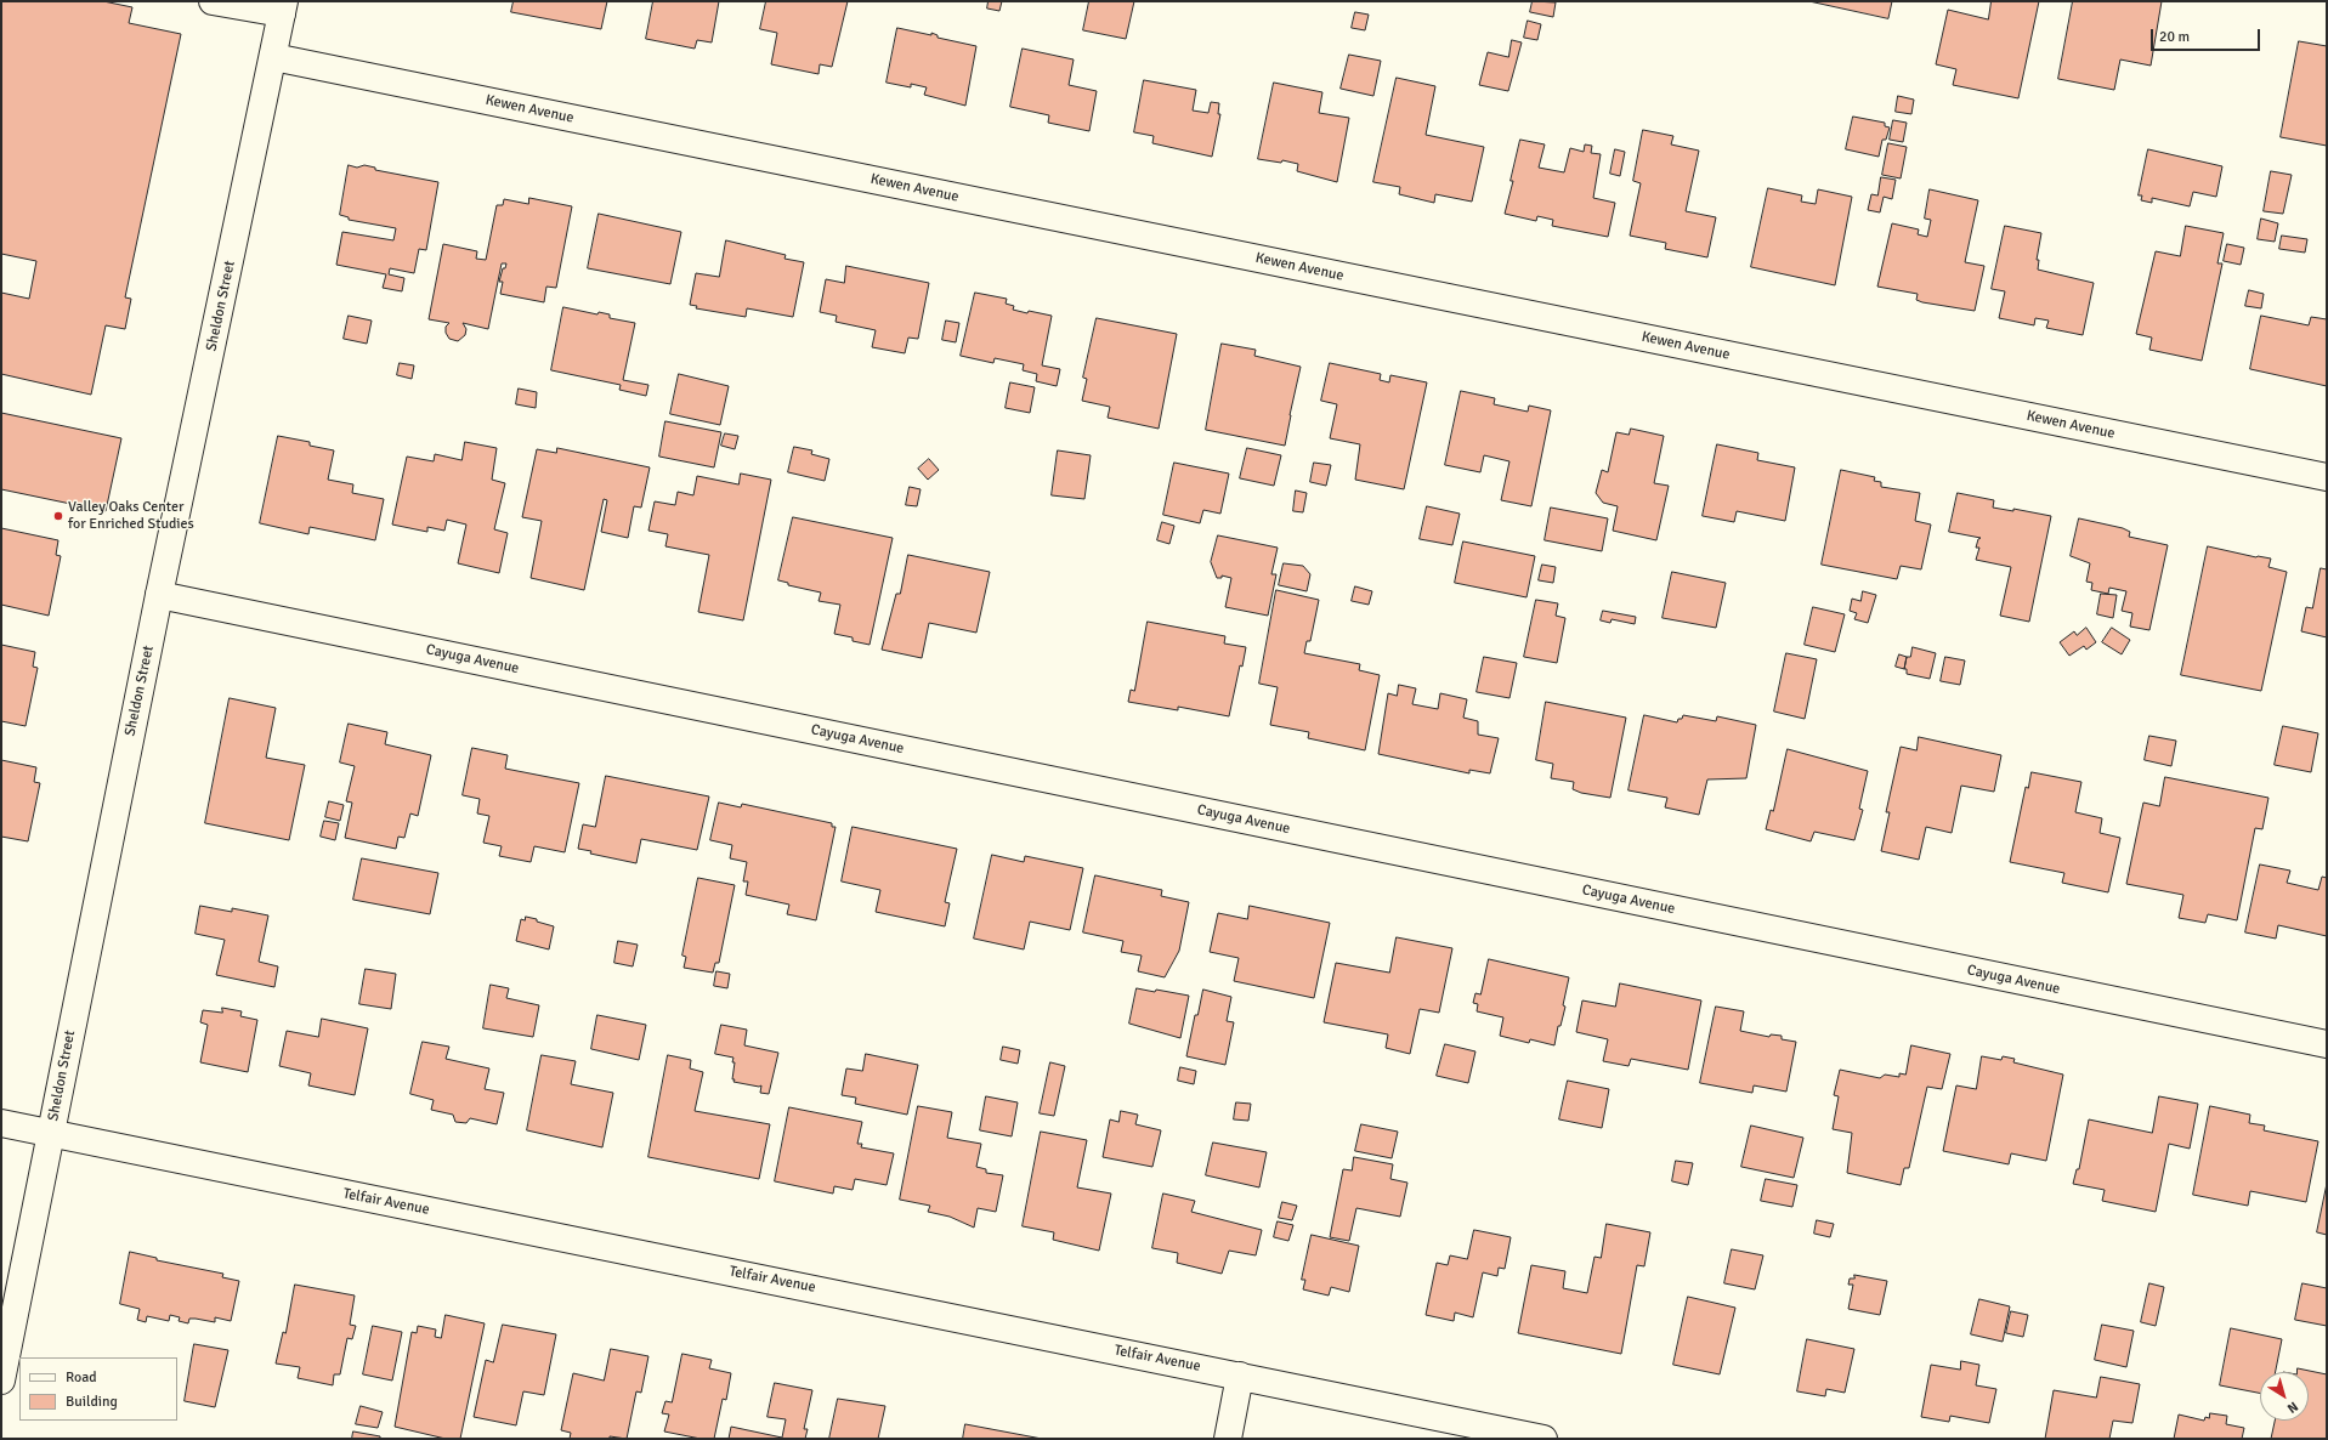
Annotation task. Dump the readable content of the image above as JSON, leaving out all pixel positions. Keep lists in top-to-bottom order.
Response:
{
  "streets": {
    "street": [
      "Kewen Avenue",
      "Sheldon Street",
      "Cayuga Avenue",
      "Telfair Avenue"
    ]
  },
  "crossings": [
    ["Kewen Avenue", "Sheldon Street"],
    ["Sheldon Street", "Cayuga Avenue"],
    ["Sheldon Street", "Telfair Avenue"]
  ],
  "places": ["Valley Oaks Center for Enriched Studies"],
  "legend": ["Road", "Building"],
  "scale_bar": "20 m",
  "north": "bottom right"
}
